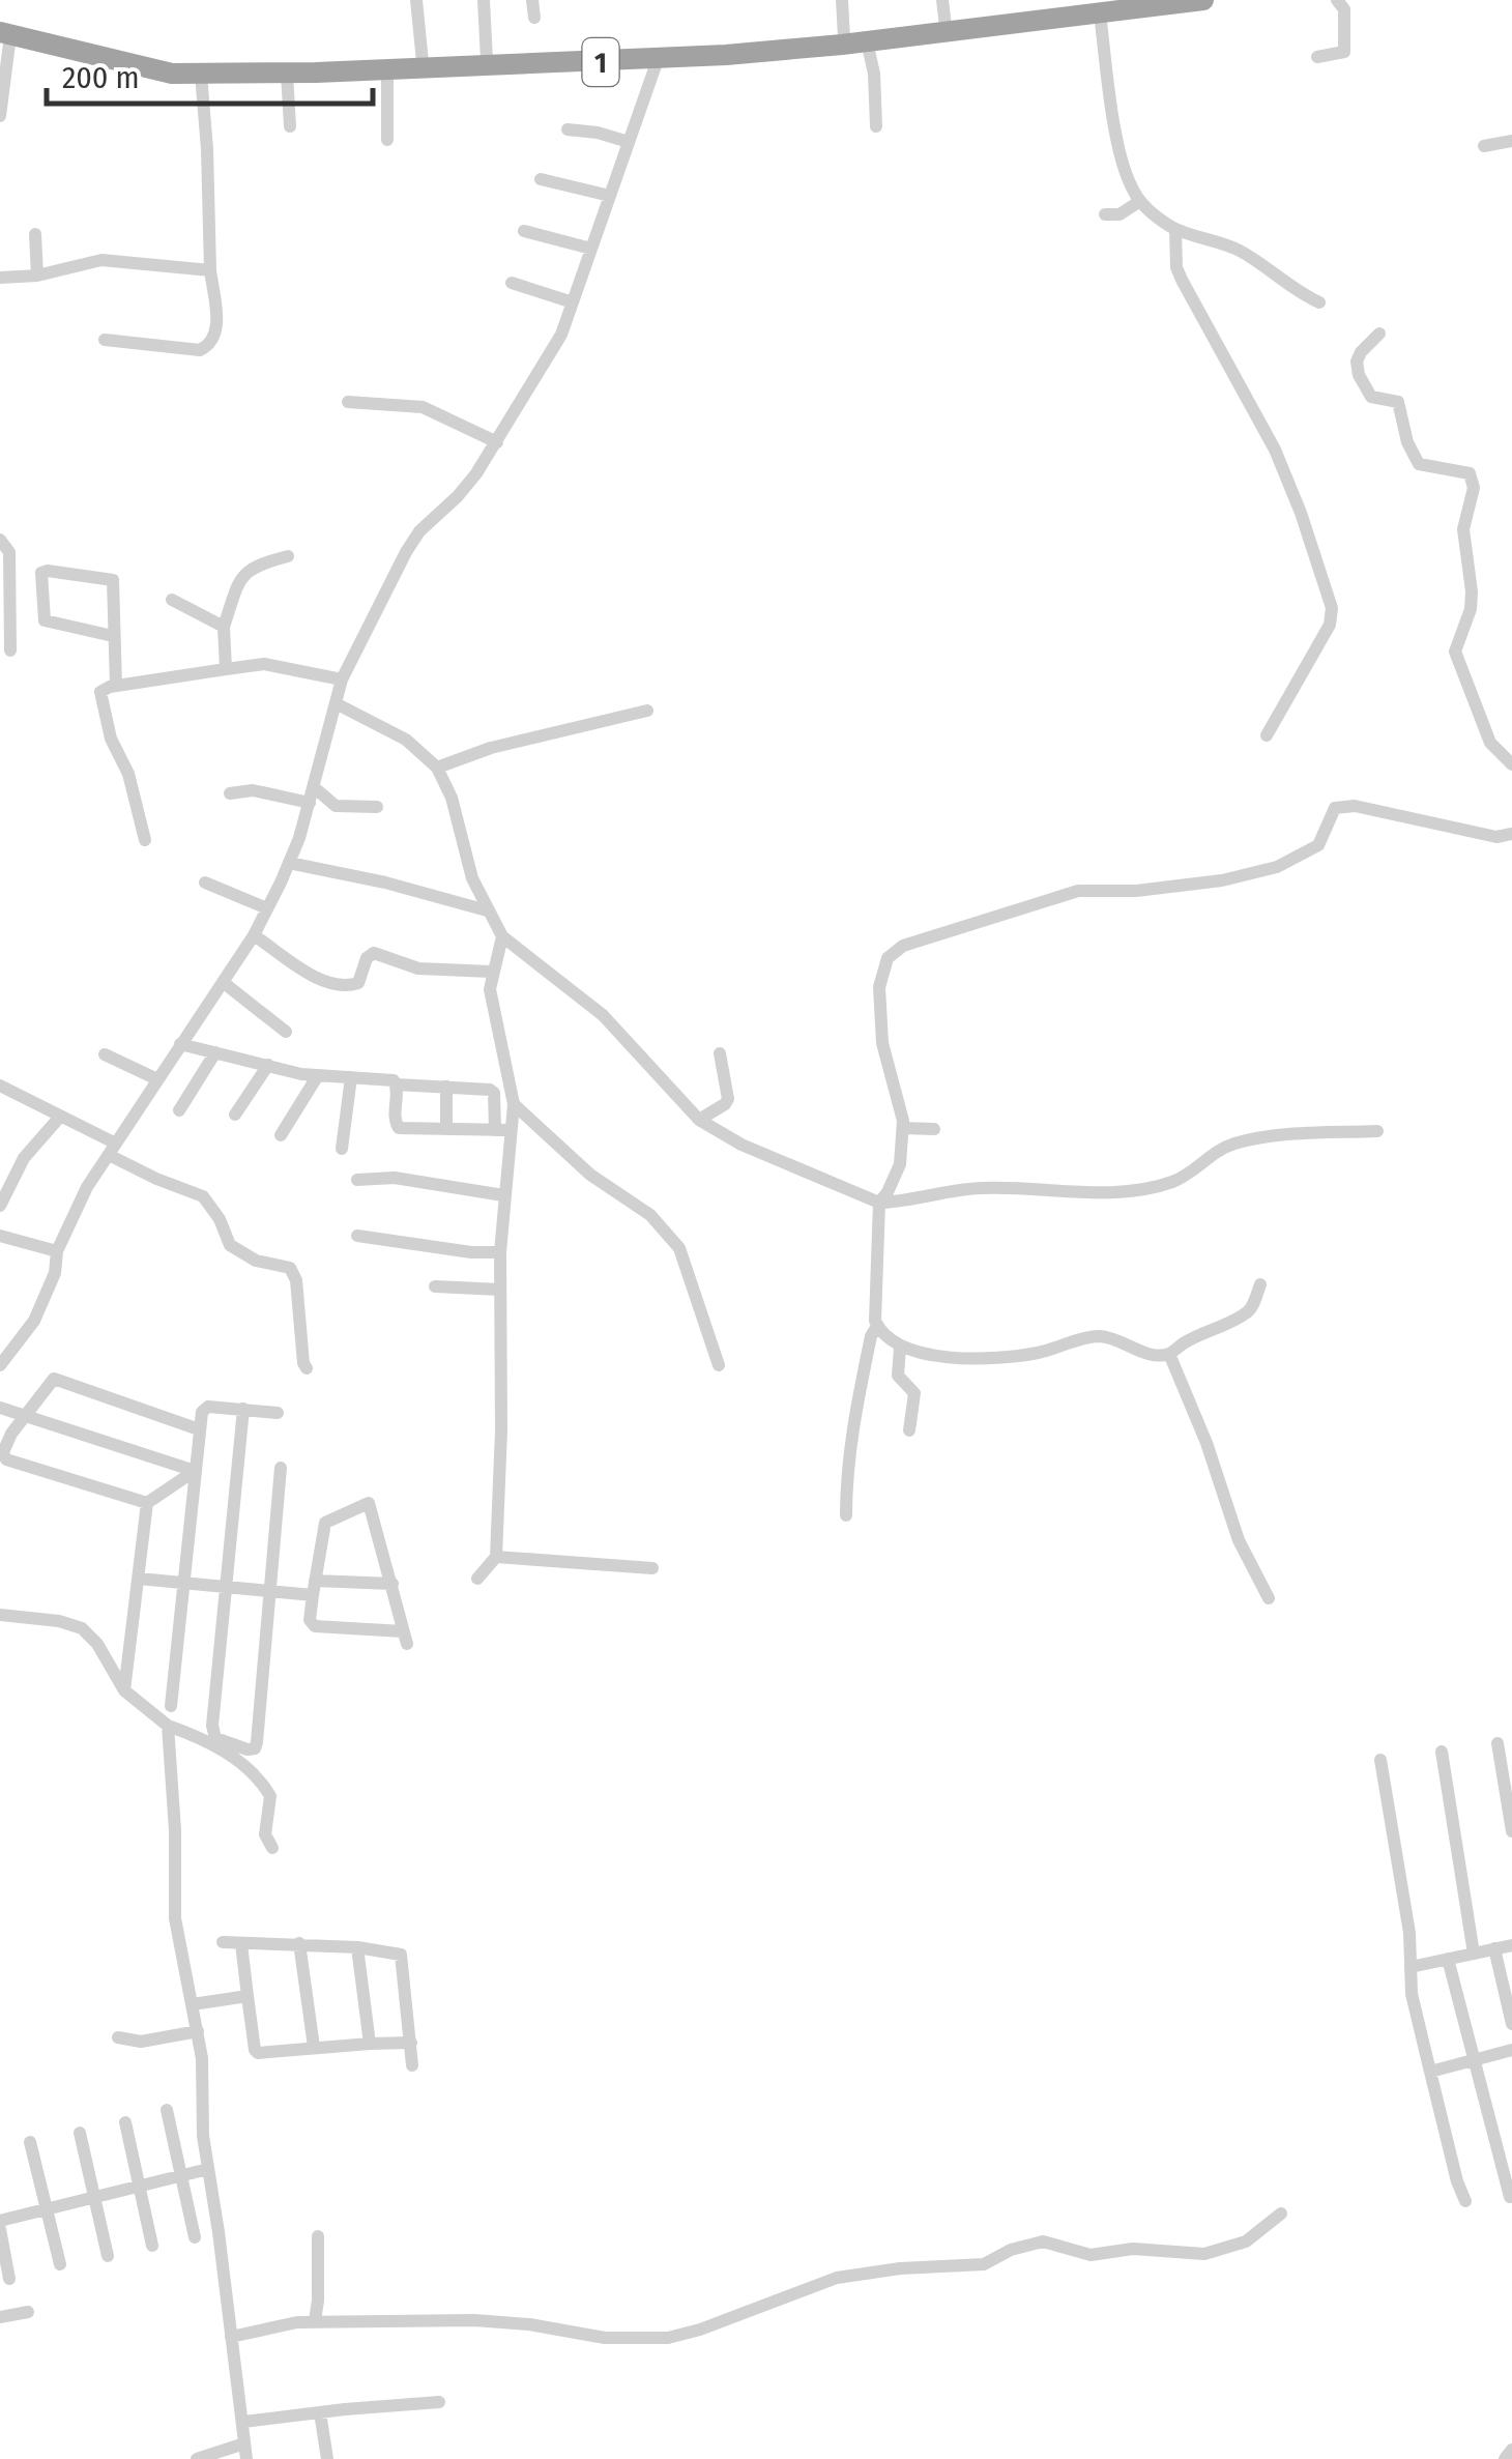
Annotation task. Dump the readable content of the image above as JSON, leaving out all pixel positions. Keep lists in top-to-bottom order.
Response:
{
  "streets": {
    "highway": ["1"]
  },
  "scale_bar": "200 m"
}
